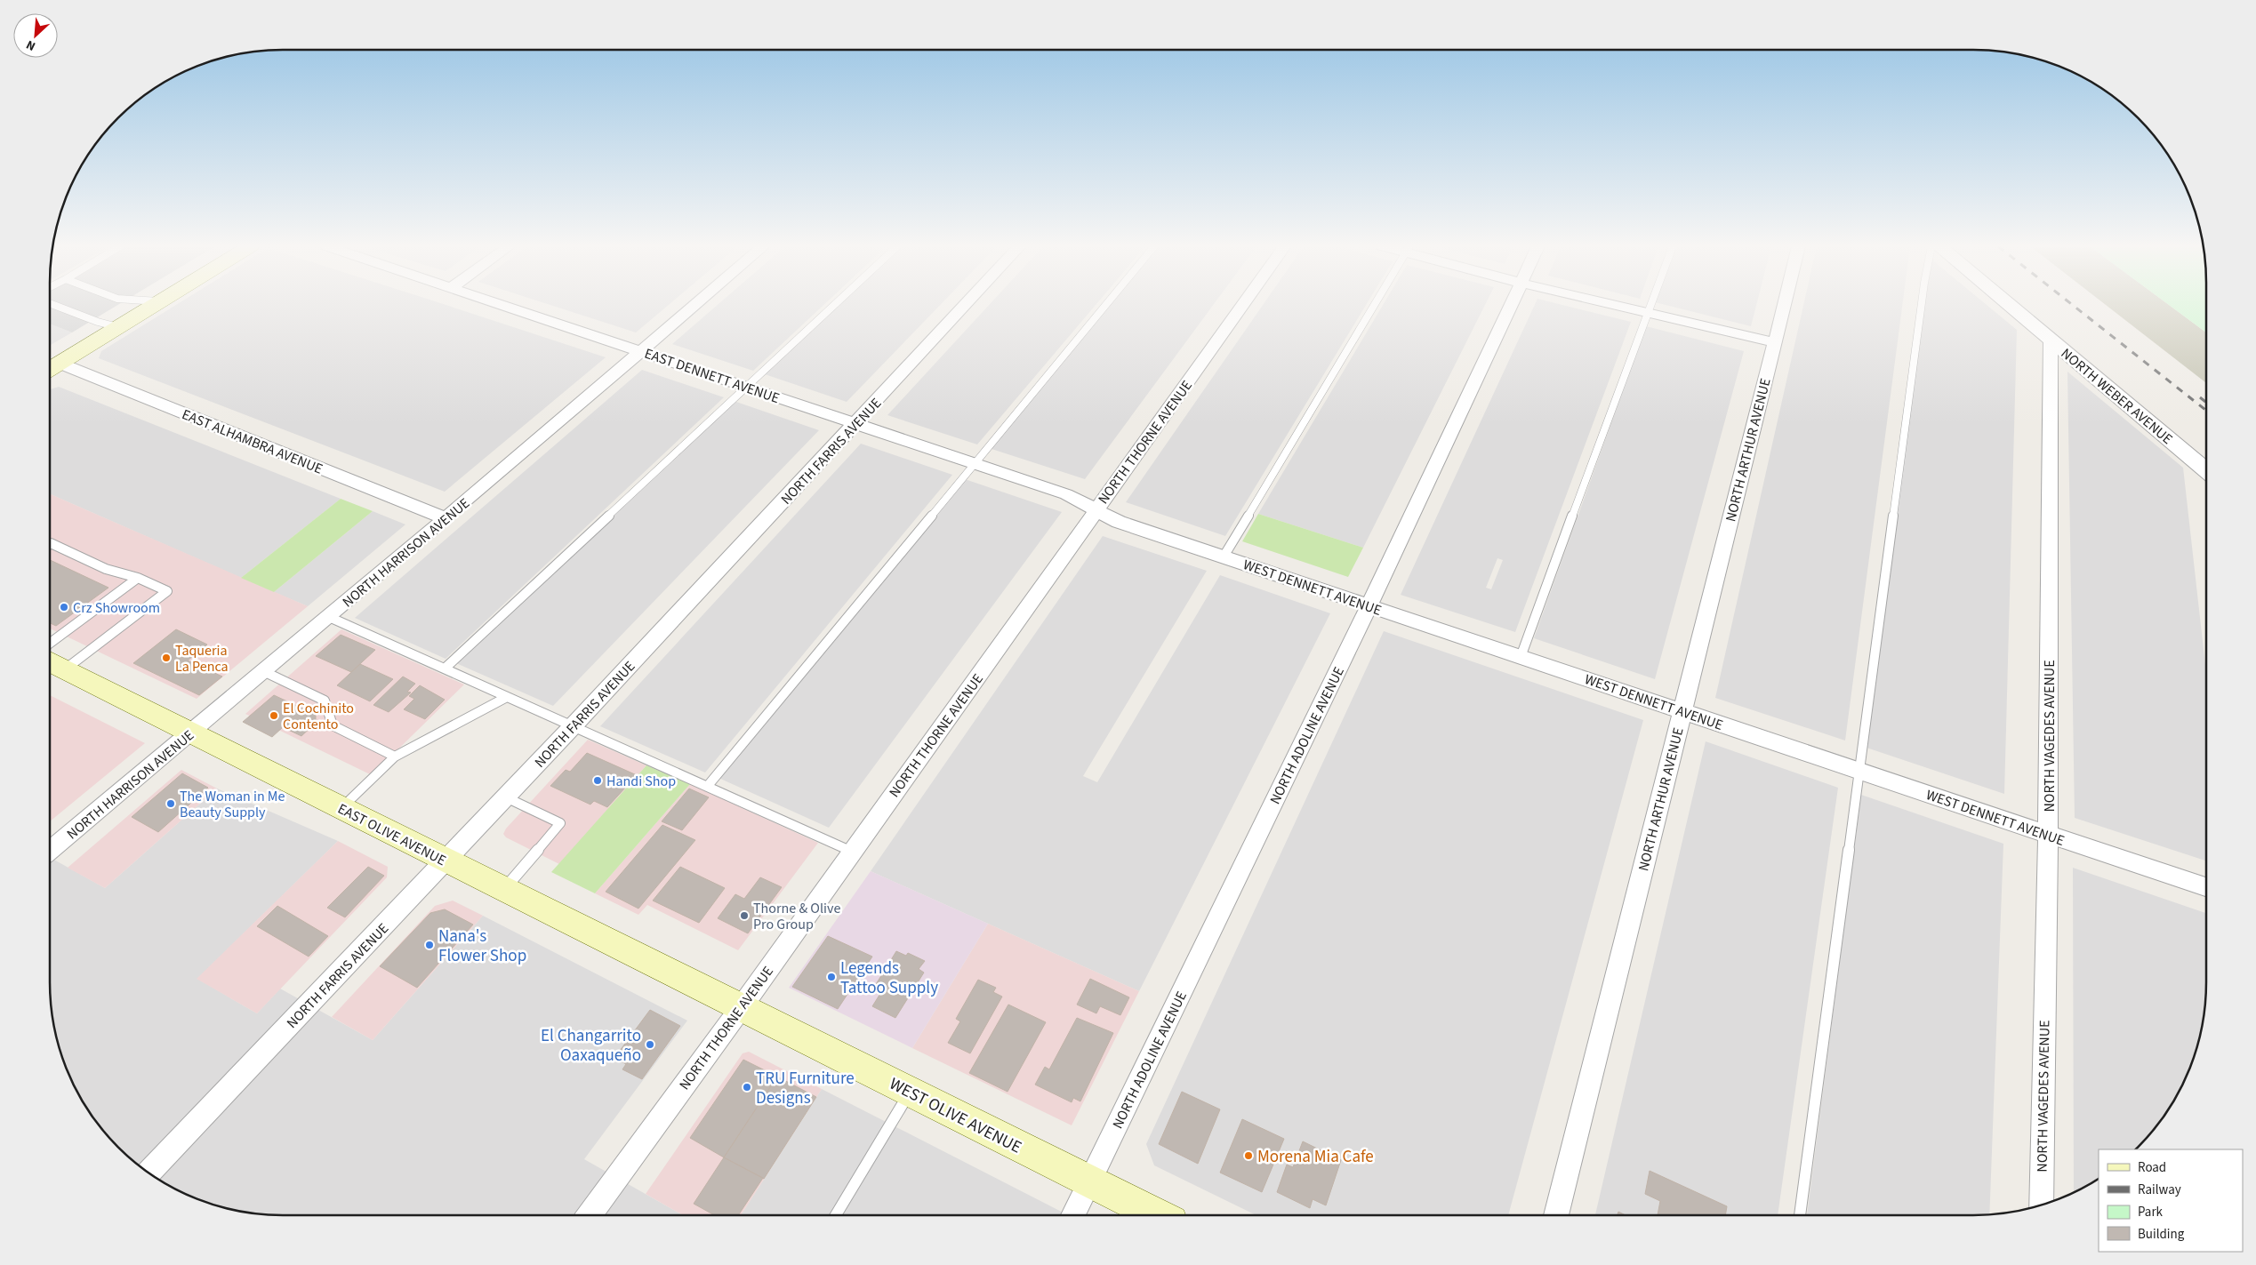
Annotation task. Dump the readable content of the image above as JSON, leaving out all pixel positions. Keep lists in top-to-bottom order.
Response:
{
  "streets": {
    "main road": ["EAST OLIVE AVENUE", "WEST OLIVE AVENUE"],
    "street": [
      "EAST DENNETT AVENUE",
      "NORTH WEBER AVENUE",
      "EAST ALHAMBRA AVENUE",
      "NORTH THORNE AVENUE",
      "NORTH ARTHUR AVENUE",
      "NORTH FARRIS AVENUE",
      "NORTH HARRISON AVENUE",
      "WEST DENNETT AVENUE",
      "NORTH ADOLINE AVENUE",
      "NORTH VAGEDES AVENUE"
    ]
  },
  "crossings": [
    ["EAST DENNETT AVENUE", "NORTH THORNE AVENUE"],
    ["EAST DENNETT AVENUE", "NORTH FARRIS AVENUE"],
    ["EAST DENNETT AVENUE", "NORTH HARRISON AVENUE"],
    ["EAST DENNETT AVENUE", "WEST DENNETT AVENUE"],
    ["NORTH WEBER AVENUE", "NORTH VAGEDES AVENUE"],
    ["EAST ALHAMBRA AVENUE", "NORTH HARRISON AVENUE"],
    ["NORTH THORNE AVENUE", "WEST DENNETT AVENUE"],
    ["NORTH THORNE AVENUE", "EAST OLIVE AVENUE"],
    ["NORTH THORNE AVENUE", "WEST OLIVE AVENUE"],
    ["NORTH ARTHUR AVENUE", "WEST DENNETT AVENUE"],
    ["NORTH FARRIS AVENUE", "EAST OLIVE AVENUE"],
    ["NORTH HARRISON AVENUE", "EAST OLIVE AVENUE"],
    ["WEST DENNETT AVENUE", "NORTH ADOLINE AVENUE"],
    ["WEST DENNETT AVENUE", "NORTH VAGEDES AVENUE"],
    ["NORTH ADOLINE AVENUE", "WEST OLIVE AVENUE"],
    ["EAST OLIVE AVENUE", "WEST OLIVE AVENUE"]
  ],
  "places": [
    "Crz Showroom",
    "Taqueria La Penca",
    "El Cochinito Contento",
    "Handi Shop",
    "The Woman in Me Beauty Supply",
    "Thorne & Olive Pro Group",
    "Nana's Flower Shop",
    "Legends Tattoo Supply",
    "El Changarrito Oaxaqueño",
    "TRU Furniture Designs",
    "Morena Mia Cafe"
  ],
  "legend": [
    "Road",
    "Railway",
    "Park",
    "Building"
  ],
  "north": "bottom left"
}
